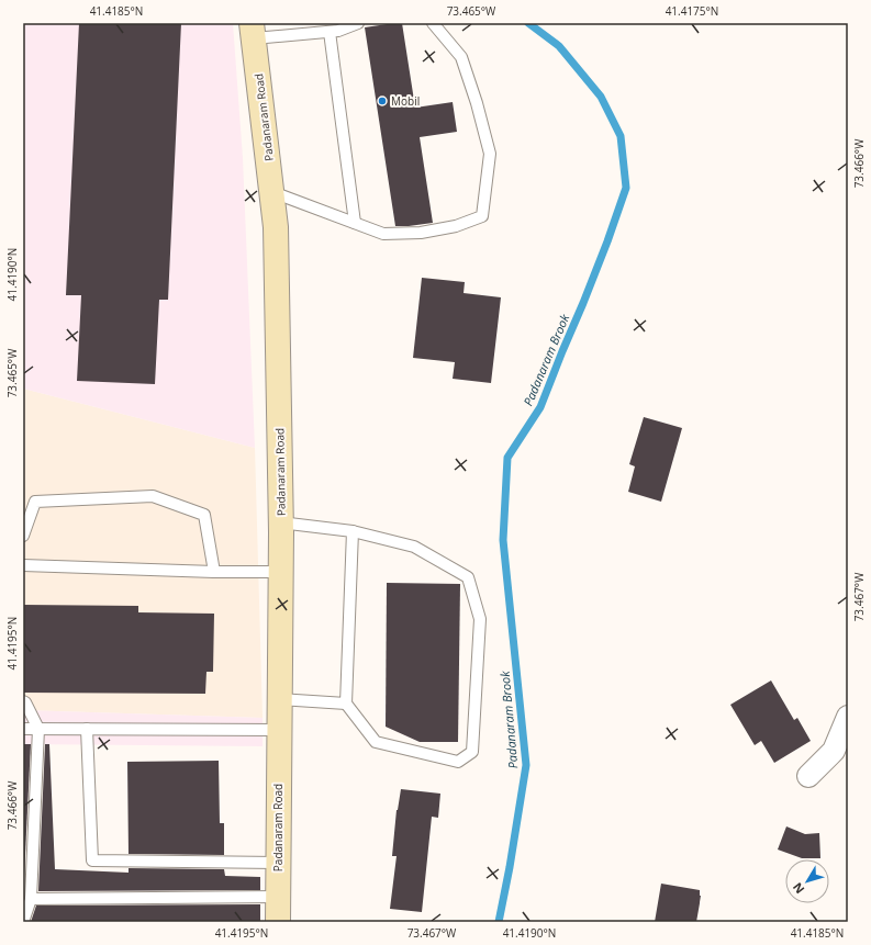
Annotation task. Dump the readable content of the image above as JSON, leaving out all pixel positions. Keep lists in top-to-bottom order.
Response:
{
  "streets": {
    "main road": ["Padanaram Road"]
  },
  "water": ["Padanaram Brook"],
  "places": ["Mobil"],
  "north": "bottom left",
  "coordinates": [
    "41.4185°N",
    "73.465°W",
    "41.4175°N",
    "73.466°W",
    "41.4190°N",
    "73.467°W",
    "41.4195°N"
  ]
}
